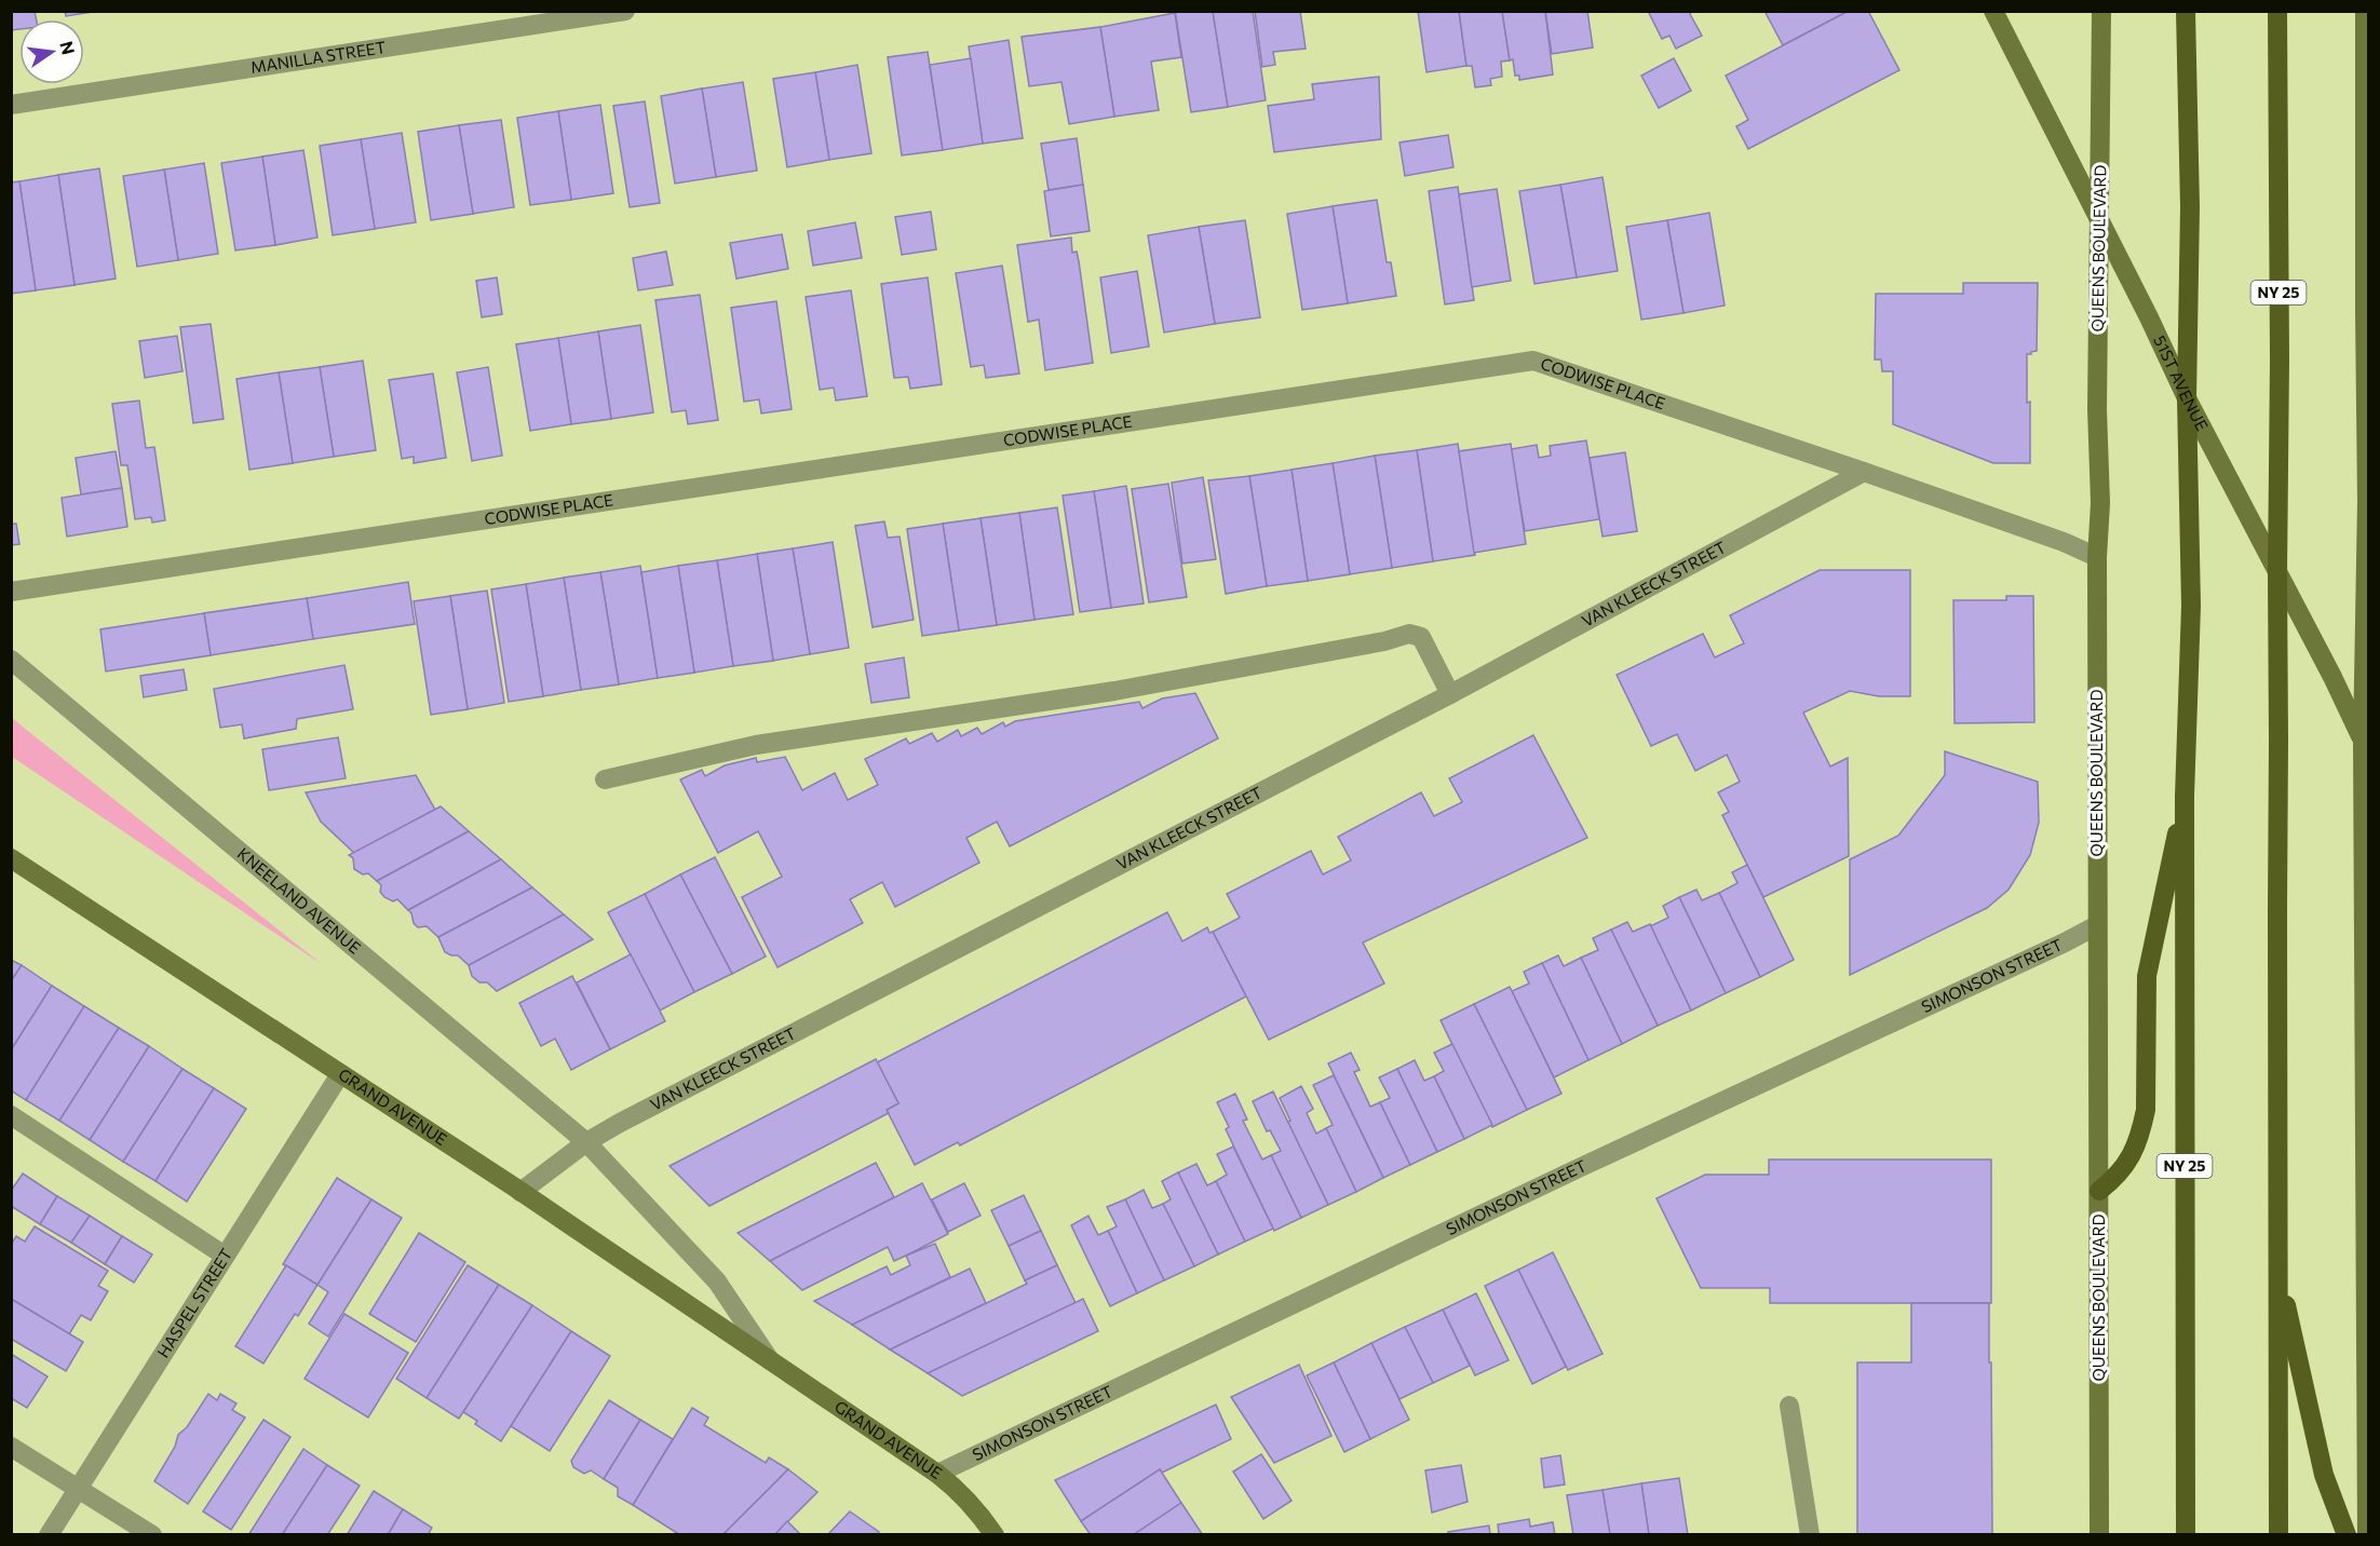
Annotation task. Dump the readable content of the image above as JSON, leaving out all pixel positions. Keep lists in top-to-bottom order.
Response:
{
  "streets": {
    "main road": ["NY 25"],
    "street": [
      "MANILLA STREET",
      "QUEENS BOULEVARD",
      "51ST AVENUE",
      "CODWISE PLACE",
      "VAN KLEECK STREET",
      "KNEELAND AVENUE",
      "SIMONSON STREET",
      "GRAND AVENUE",
      "HASPEL STREET"
    ]
  },
  "crossings": [
    ["QUEENS BOULEVARD", "51ST AVENUE"],
    ["QUEENS BOULEVARD", "CODWISE PLACE"],
    ["QUEENS BOULEVARD", "SIMONSON STREET"],
    ["NY 25", "51ST AVENUE"],
    ["CODWISE PLACE", "VAN KLEECK STREET"],
    ["VAN KLEECK STREET", "KNEELAND AVENUE"],
    ["VAN KLEECK STREET", "GRAND AVENUE"],
    ["KNEELAND AVENUE", "GRAND AVENUE"],
    ["SIMONSON STREET", "GRAND AVENUE"],
    ["GRAND AVENUE", "HASPEL STREET"]
  ],
  "north": "right"
}
